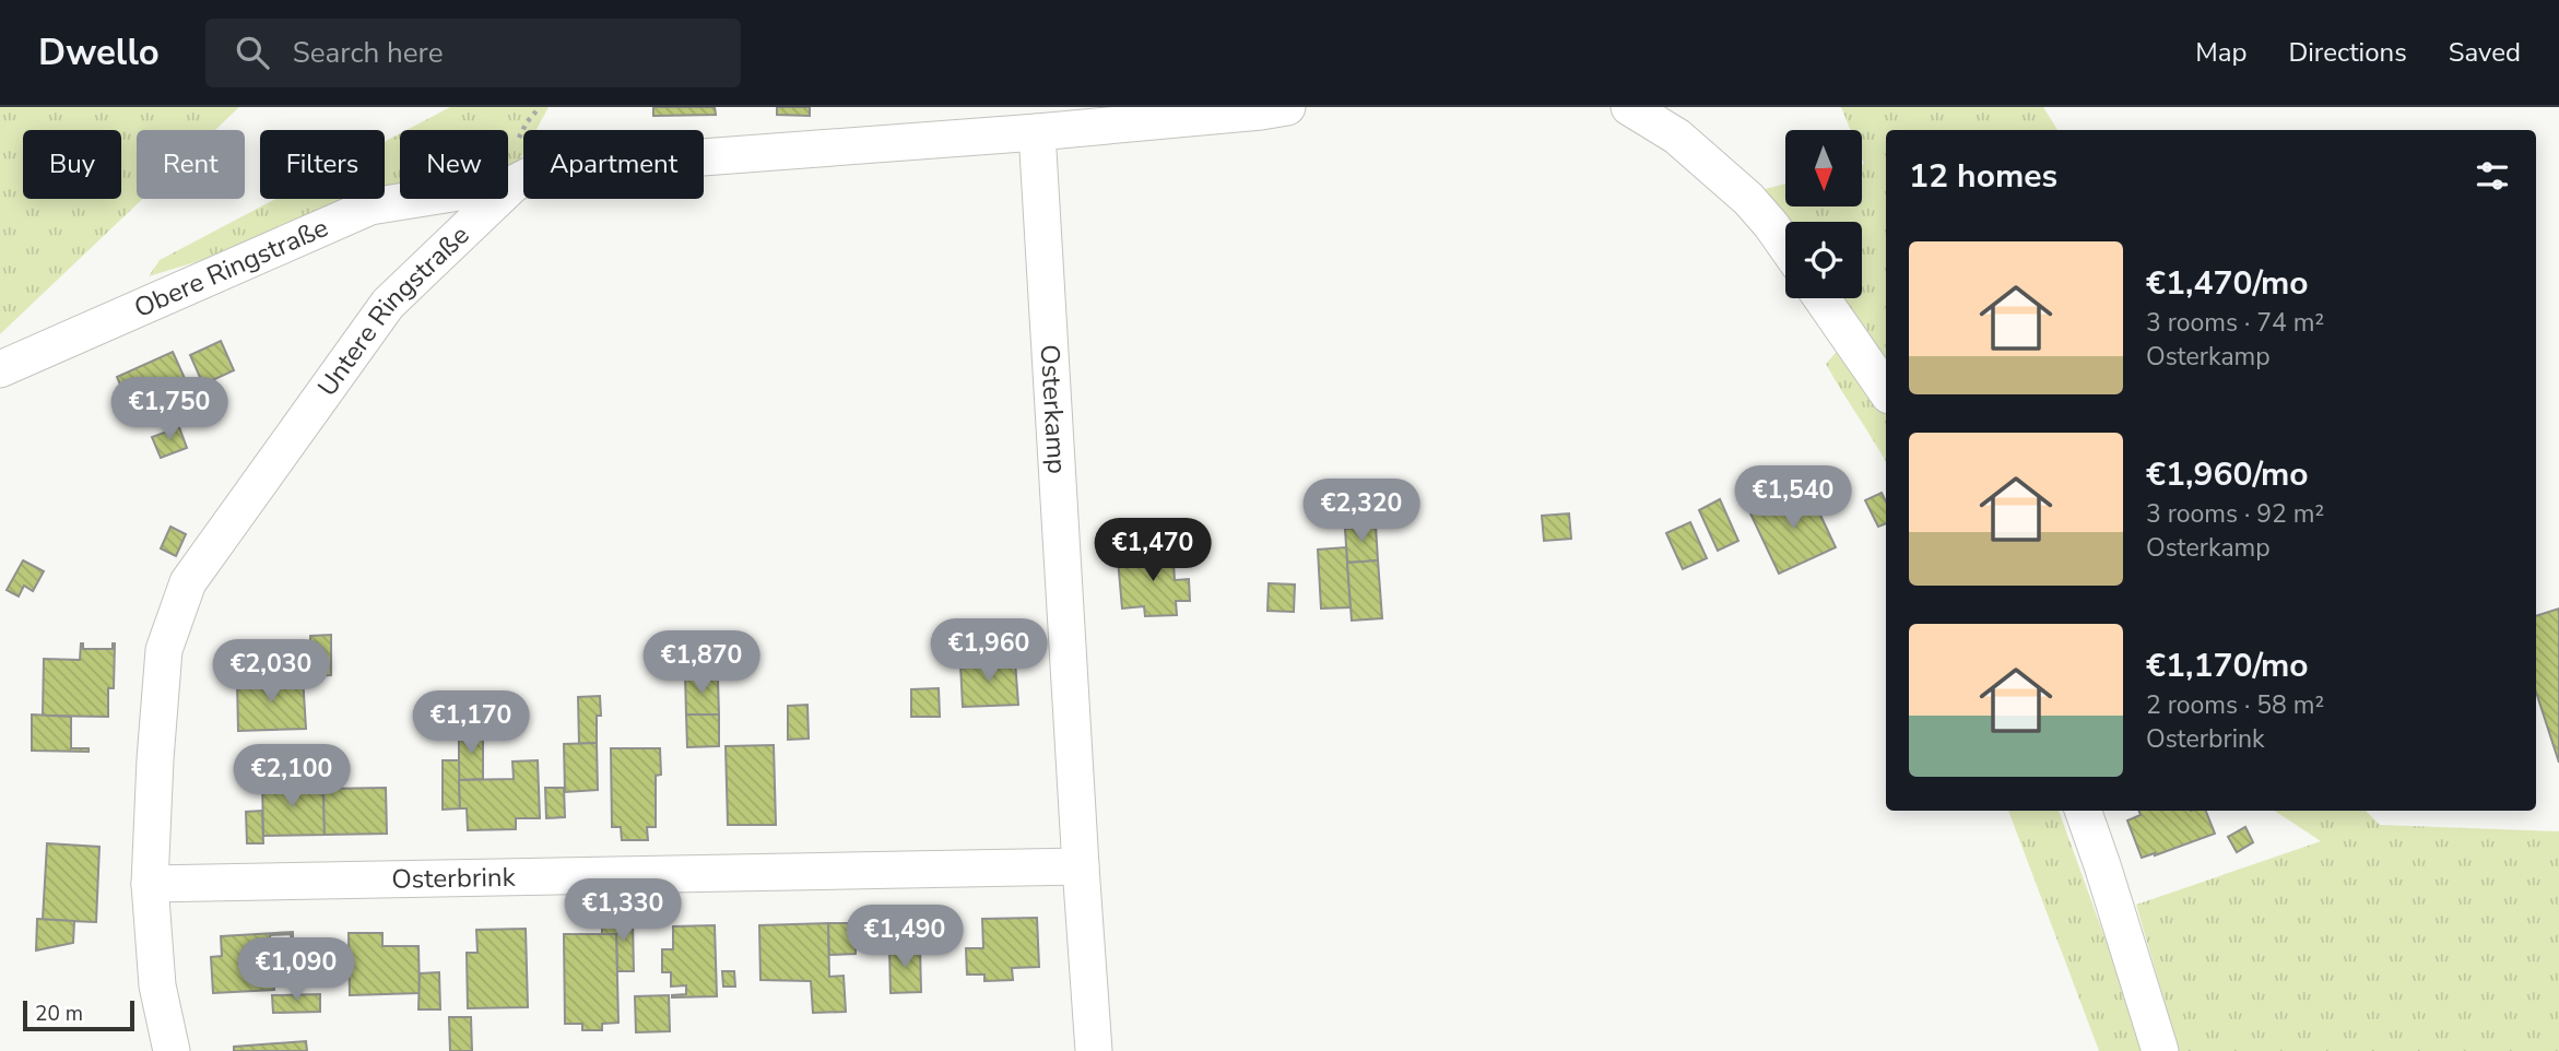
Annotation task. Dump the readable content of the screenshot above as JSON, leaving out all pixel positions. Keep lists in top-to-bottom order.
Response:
{
  "streets": {
    "street": [
      "Obere Ringstraße",
      "Untere Ringstraße",
      "Osterkamp",
      "Osterbrink"
    ]
  },
  "crossings": [
    ["Obere Ringstraße", "Untere Ringstraße"],
    ["Untere Ringstraße", "Osterkamp"],
    ["Untere Ringstraße", "Osterbrink"],
    ["Osterkamp", "Osterbrink"]
  ],
  "scale_bar": "20 m",
  "north": "bottom",
  "page": {
    "header": "Dwello",
    "search": "Search here",
    "nav": ["Map", "Directions", "Saved"],
    "chip": [
      "Buy",
      "Rent",
      "Filters",
      "New",
      "Apartment"
    ],
    "heading": "12 homes",
    "list": [
      {
        "name": "€1,470/mo",
        "note": "3 rooms · 74 m² · Osterkamp"
      },
      {
        "name": "€1,960/mo",
        "note": "3 rooms · 92 m² · Osterkamp"
      },
      {
        "name": "€1,170/mo",
        "note": "2 rooms · 58 m² · Osterbrink"
      }
    ],
    "price": [
      "€1,750",
      "€1,540",
      "€2,320",
      "€1,470",
      "€1,960",
      "€1,870",
      "€2,030",
      "€1,170",
      "€2,100",
      "€1,330",
      "€1,490",
      "€1,090"
    ],
    "scale": "20 m"
  }
}
